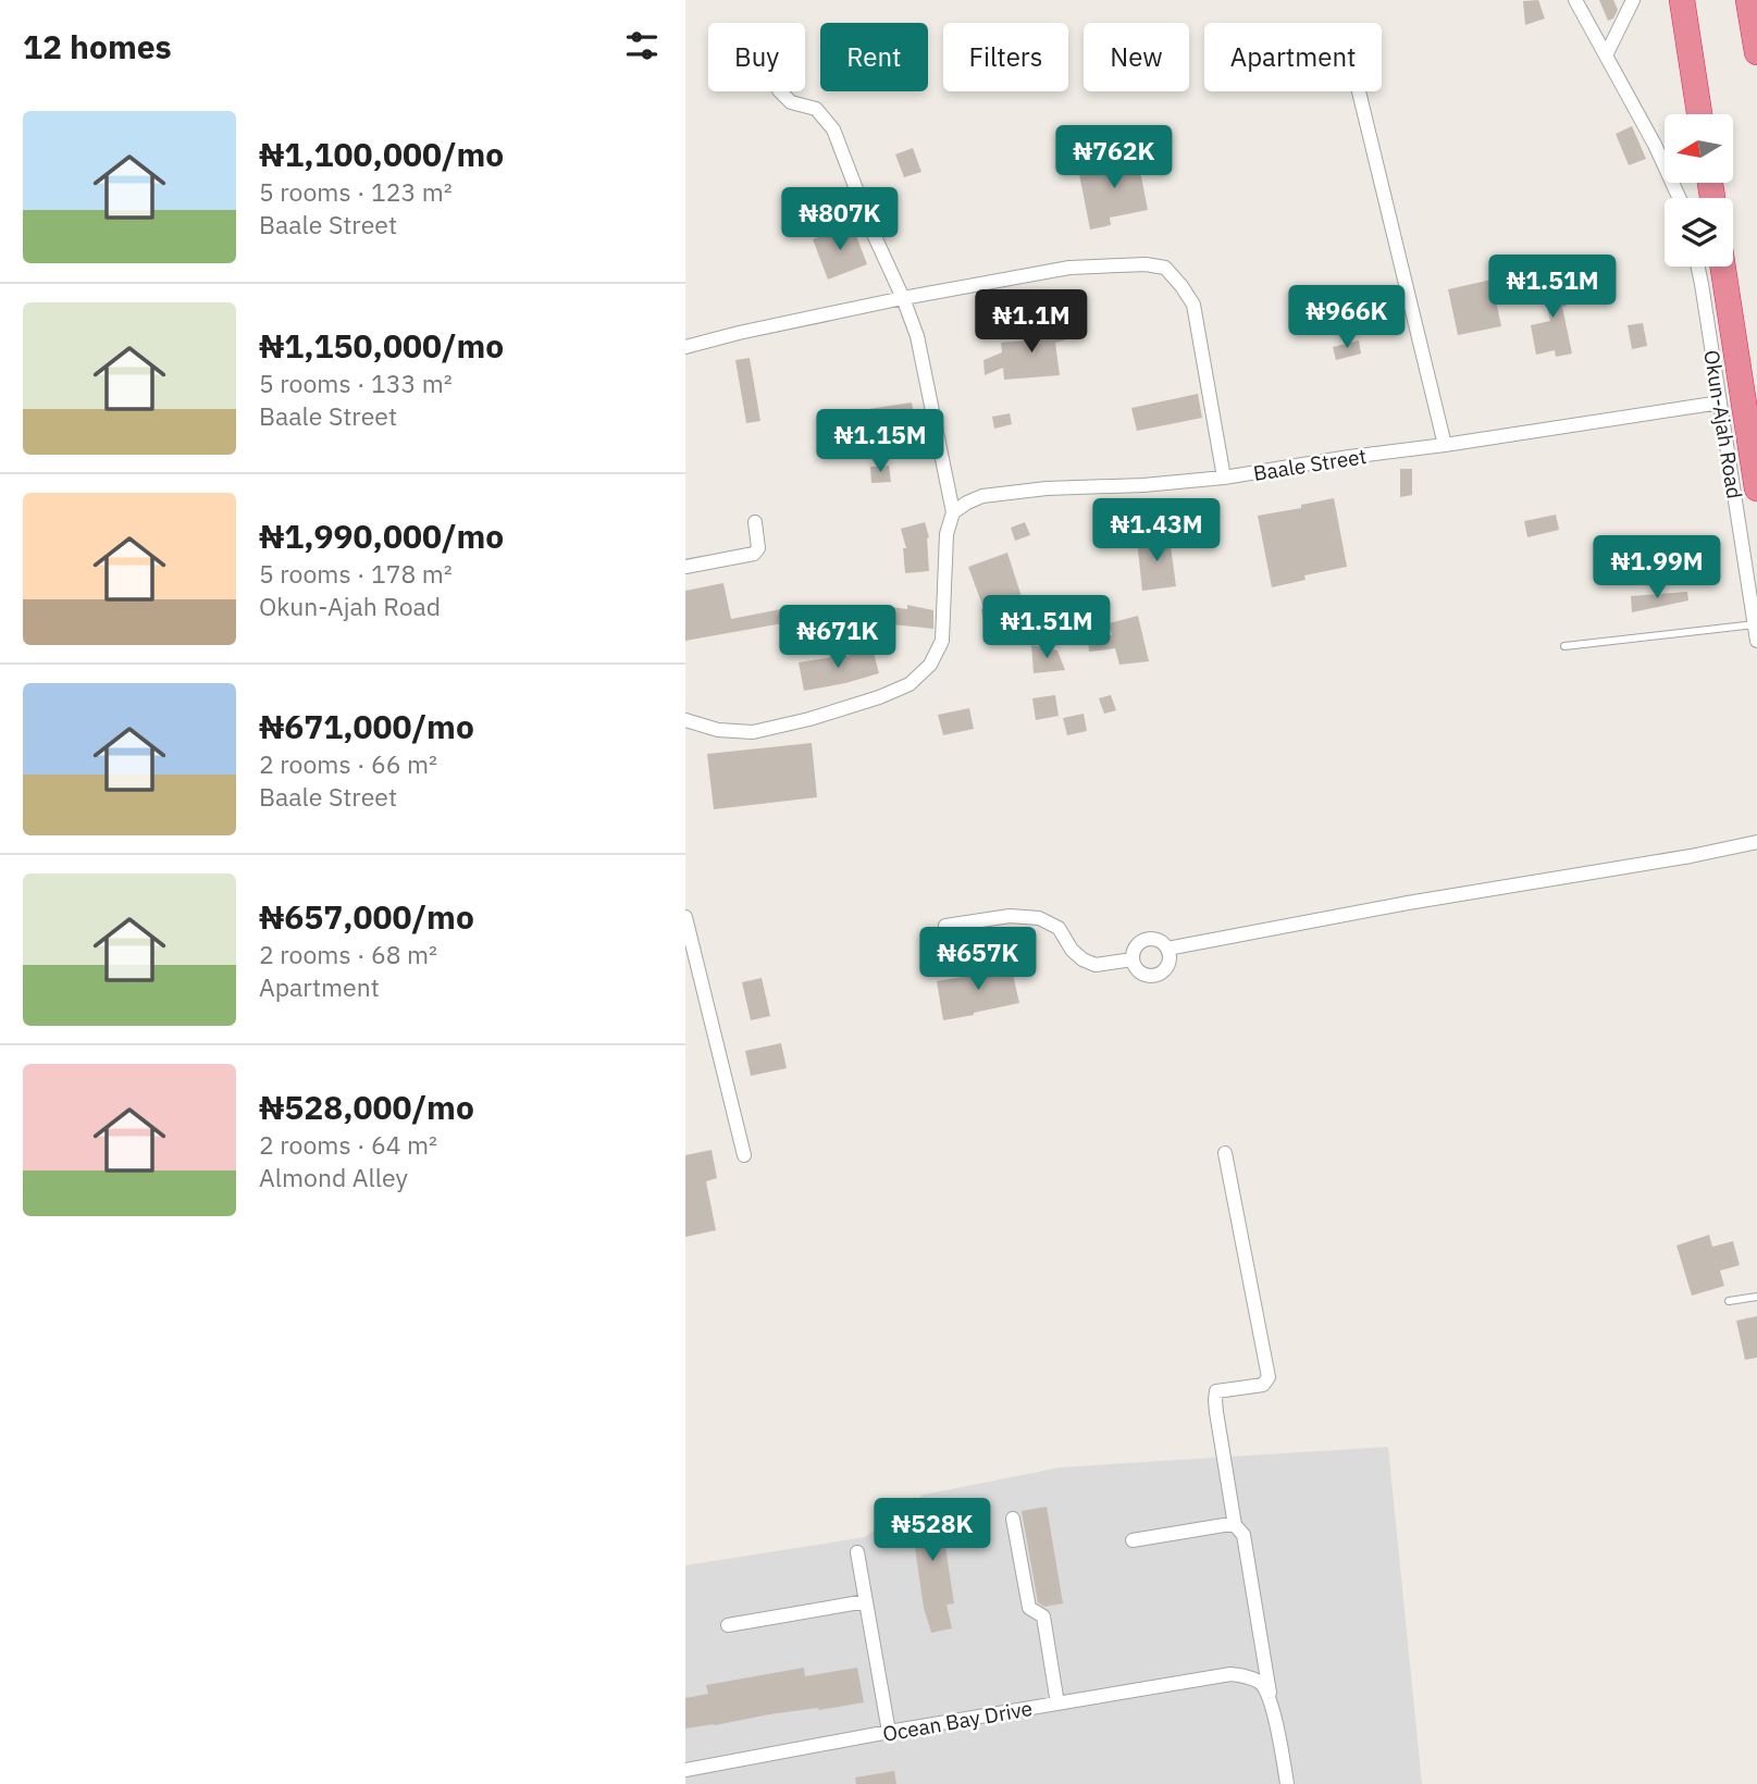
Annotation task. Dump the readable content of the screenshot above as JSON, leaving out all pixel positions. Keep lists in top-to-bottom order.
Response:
{
  "streets": {
    "street": ["Okun-Ajah Road", "Baale Street", "Ocean Bay Drive"]
  },
  "crossings": [
    ["Okun-Ajah Road", "Baale Street"]
  ],
  "north": "left",
  "page": {
    "heading": "12 homes",
    "chip": [
      "Buy",
      "Rent",
      "Filters",
      "New",
      "Apartment"
    ],
    "list": [
      {
        "name": "₦1,100,000/mo",
        "note": "5 rooms · 123 m² · Baale Street"
      },
      {
        "name": "₦1,150,000/mo",
        "note": "5 rooms · 133 m² · Baale Street"
      },
      {
        "name": "₦1,990,000/mo",
        "note": "5 rooms · 178 m² · Okun-Ajah Road"
      },
      {
        "name": "₦671,000/mo",
        "note": "2 rooms · 66 m² · Baale Street"
      },
      {
        "name": "₦657,000/mo",
        "note": "2 rooms · 68 m² · Apartment"
      },
      {
        "name": "₦528,000/mo",
        "note": "2 rooms · 64 m² · Almond Alley"
      }
    ],
    "price": [
      "₦762K",
      "₦807K",
      "₦1.51M",
      "₦966K",
      "₦1.1M",
      "₦1.15M",
      "₦1.43M",
      "₦1.99M",
      "₦1.51M",
      "₦671K",
      "₦657K",
      "₦528K"
    ]
  }
}
